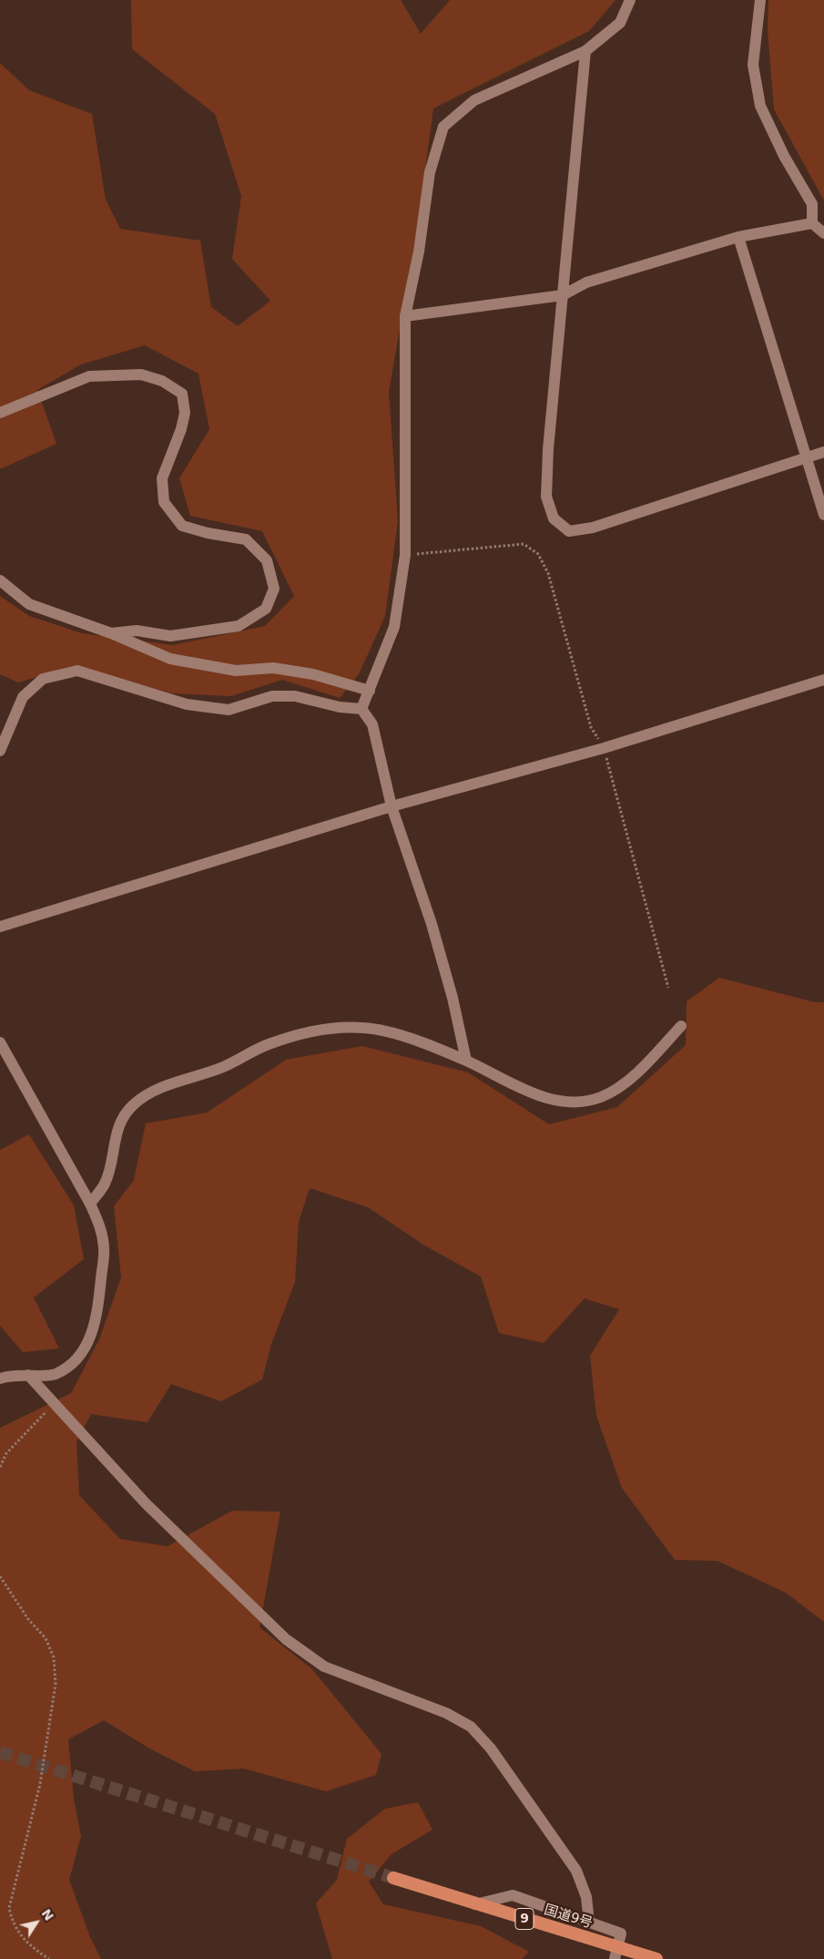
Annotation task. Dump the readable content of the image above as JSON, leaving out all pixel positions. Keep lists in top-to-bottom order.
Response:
{
  "streets": {
    "highway": ["国道9号", "9"]
  },
  "north": "top right"
}
